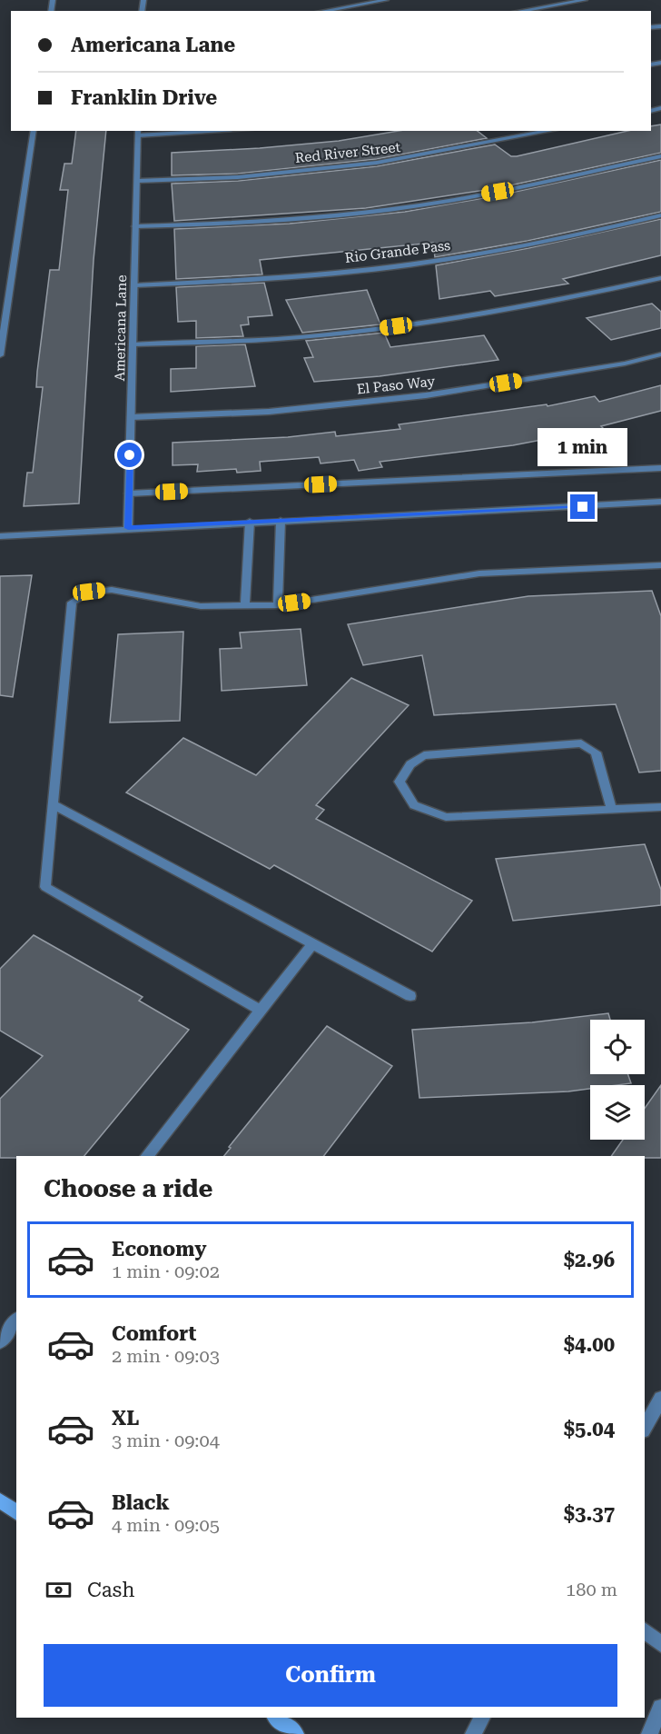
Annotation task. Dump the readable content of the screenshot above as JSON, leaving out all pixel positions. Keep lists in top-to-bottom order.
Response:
{
  "streets": {
    "street": [
      "Red River Street",
      "Rio Grande Pass",
      "Americana Lane",
      "El Paso Way"
    ]
  },
  "crossings": [
    ["Red River Street", "Americana Lane"],
    ["Rio Grande Pass", "Americana Lane"],
    ["Americana Lane", "El Paso Way"]
  ],
  "page": {
    "banner": ["Americana Lane", "Franklin Drive"],
    "bubble": "1 min",
    "heading": "Choose a ride",
    "list": [
      {
        "name": "Economy",
        "note": "1 min · 09:02",
        "value": "$2.96"
      },
      {
        "name": "Comfort",
        "note": "2 min · 09:03",
        "value": "$4.00"
      },
      {
        "name": "XL",
        "note": "3 min · 09:04",
        "value": "$5.04"
      },
      {
        "name": "Black",
        "note": "4 min · 09:05",
        "value": "$3.37"
      }
    ],
    "pay": ["Cash", "180 m"],
    "buttons": "Confirm"
  }
}
